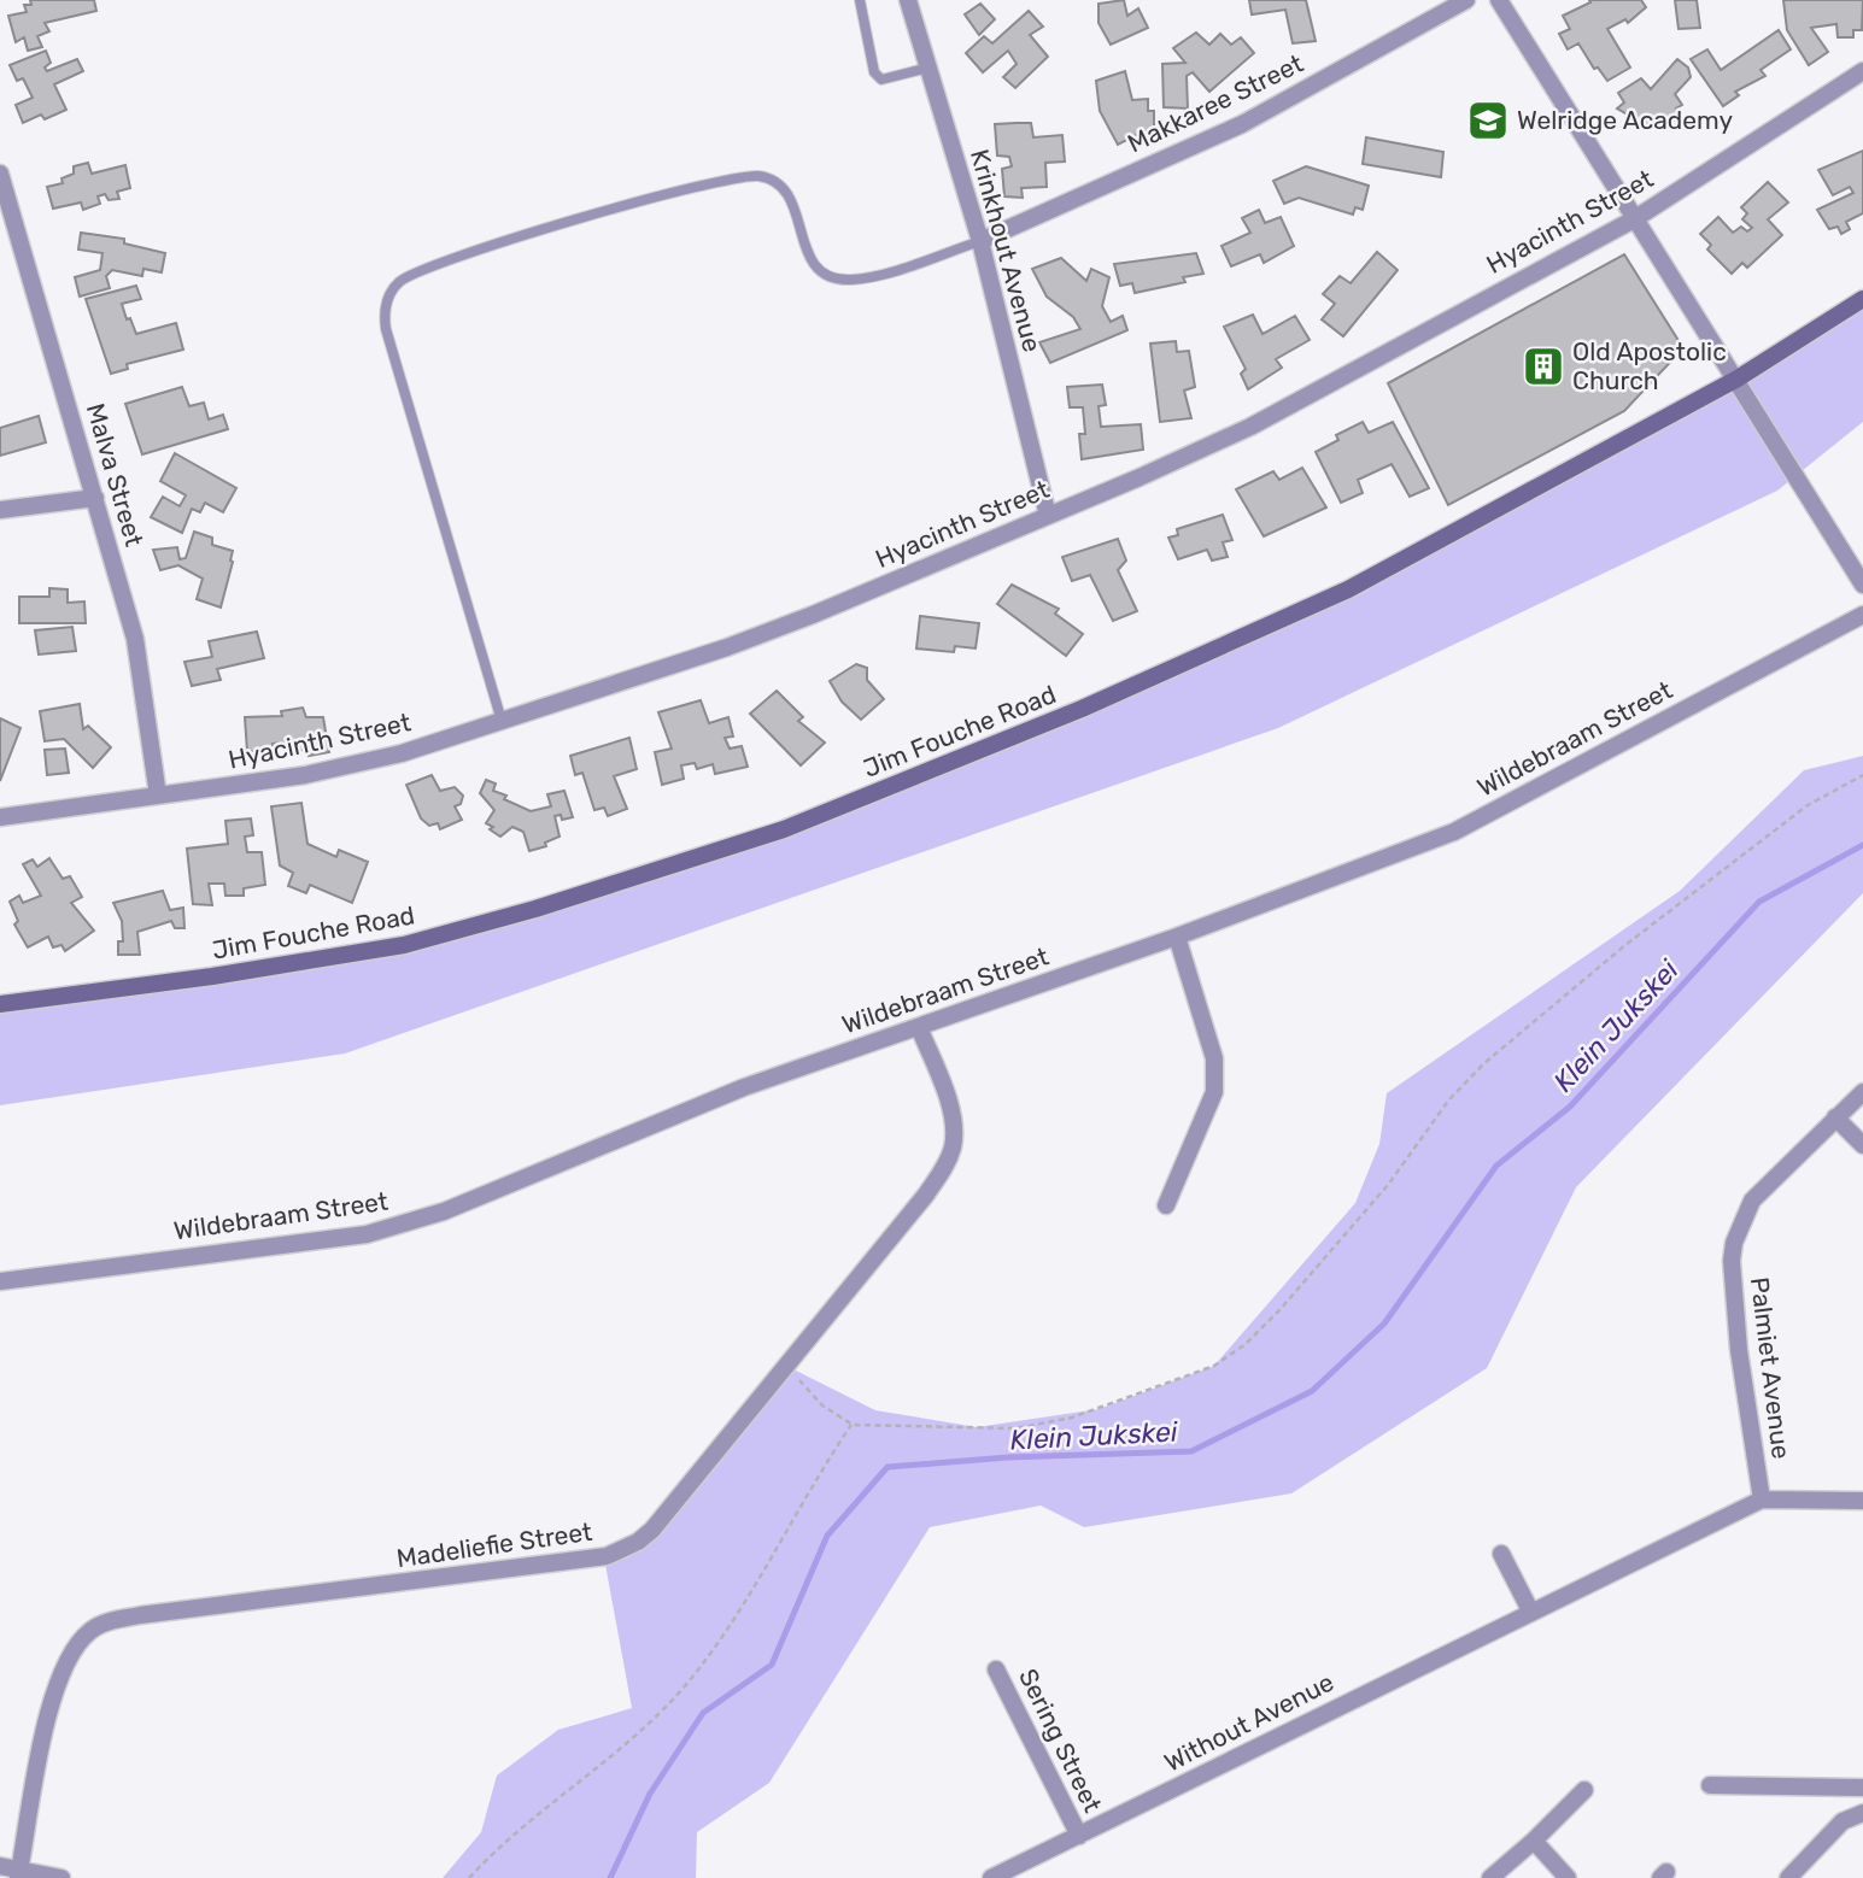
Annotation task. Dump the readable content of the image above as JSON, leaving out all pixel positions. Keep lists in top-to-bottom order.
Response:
{
  "streets": {
    "street": [
      "Makkaree Street",
      "Hyacinth Street",
      "Krinkhout Avenue",
      "Malva Street",
      "Jim Fouche Road",
      "Wildebraam Street",
      "Palmiet Avenue",
      "Madeliefie Street",
      "Without Avenue",
      "Sering Street"
    ]
  },
  "crossings": [
    ["Makkaree Street", "Krinkhout Avenue"],
    ["Hyacinth Street", "Krinkhout Avenue"],
    ["Hyacinth Street", "Malva Street"],
    ["Wildebraam Street", "Madeliefie Street"],
    ["Palmiet Avenue", "Without Avenue"],
    ["Without Avenue", "Sering Street"]
  ],
  "water": ["Klein Jukskei"],
  "places": {
    "school or university": ["Welridge Academy"],
    "building": ["Old Apostolic Church"]
  }
}
